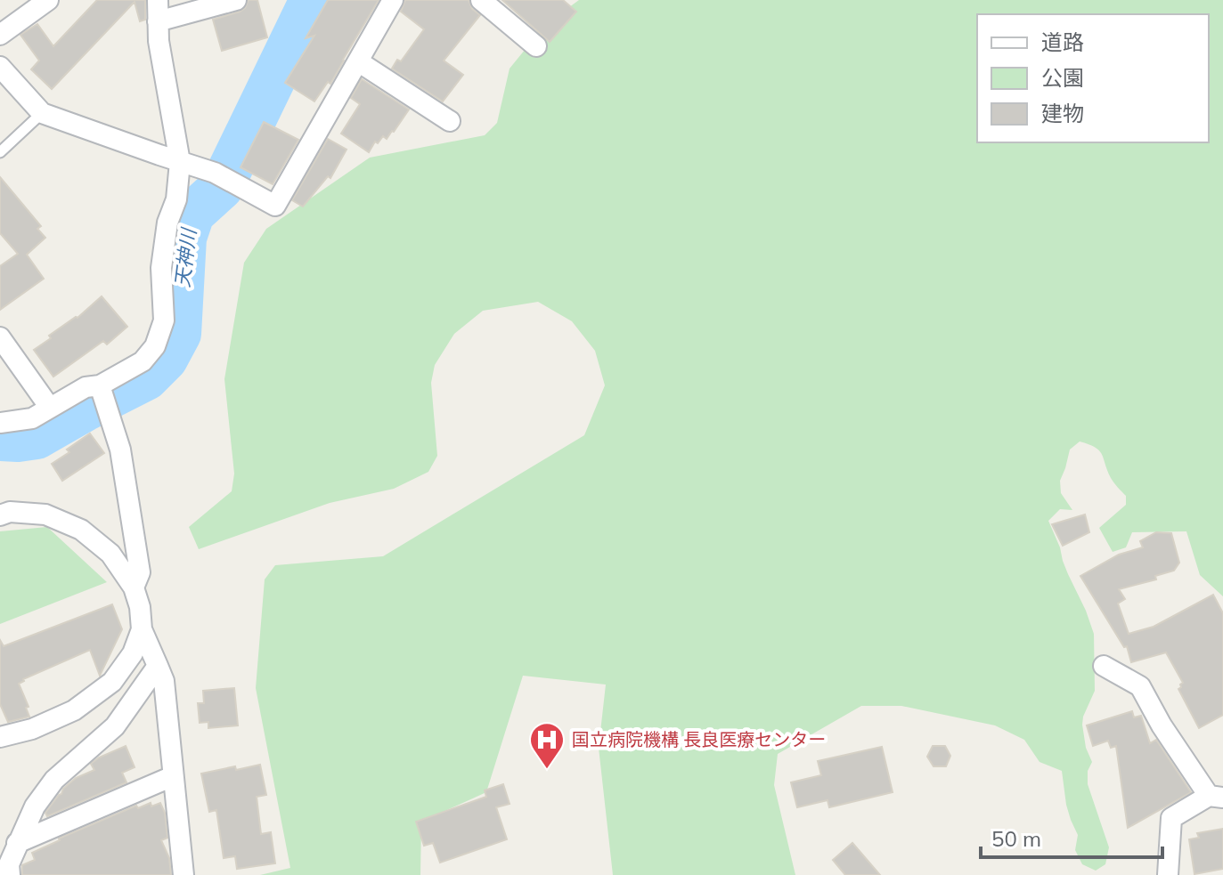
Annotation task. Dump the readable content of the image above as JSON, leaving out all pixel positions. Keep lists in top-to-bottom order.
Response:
{
  "water": ["天神川"],
  "places": {
    "hospital": ["国立病院機構 長良医療センター"]
  },
  "legend": ["道路", "公園", "建物"],
  "scale_bar": "50 m"
}
